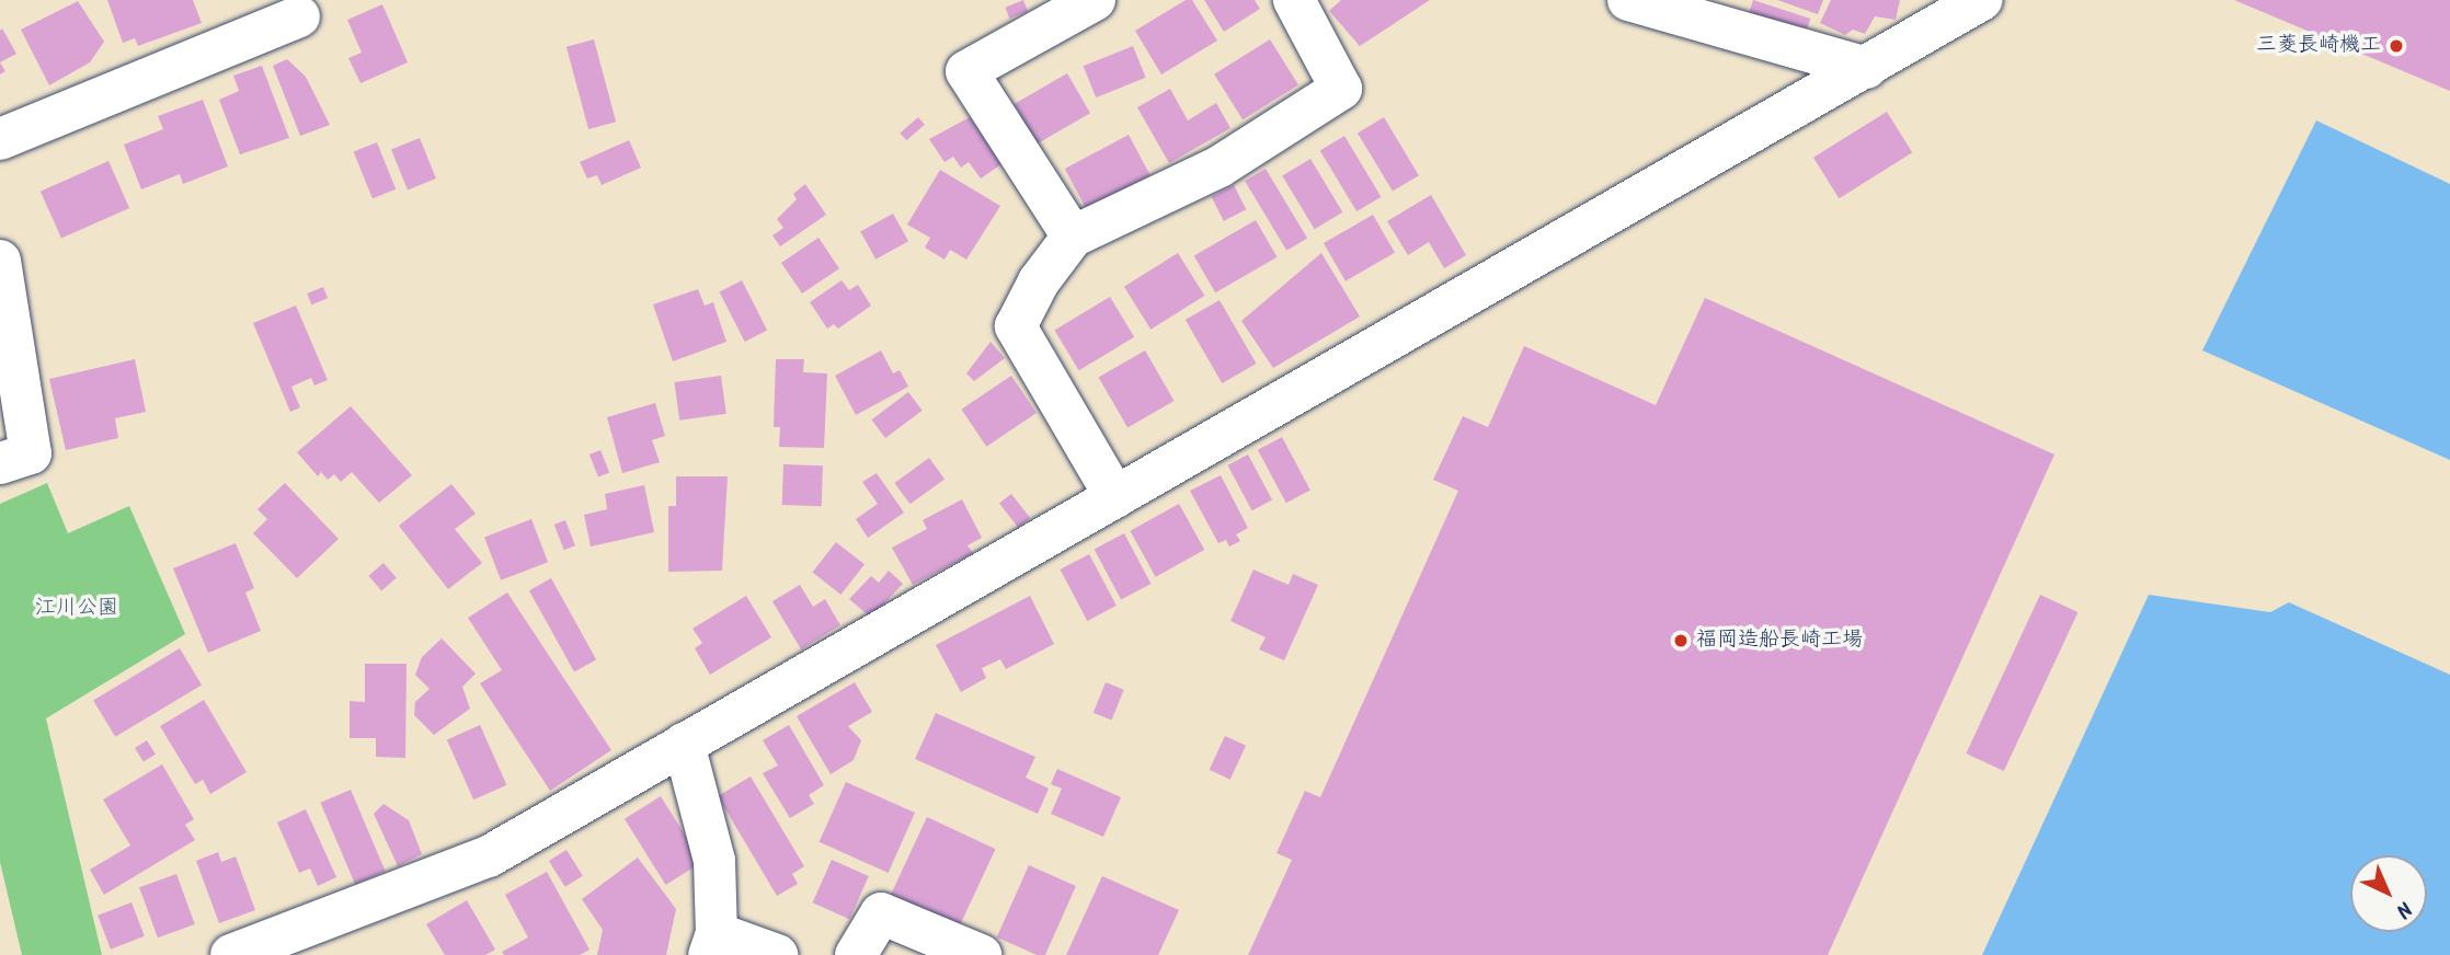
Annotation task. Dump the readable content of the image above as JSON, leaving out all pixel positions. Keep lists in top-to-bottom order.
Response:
{
  "parks": ["江川公園"],
  "places": ["三菱長崎機工", "福岡造船長崎工場"],
  "north": "bottom right"
}
